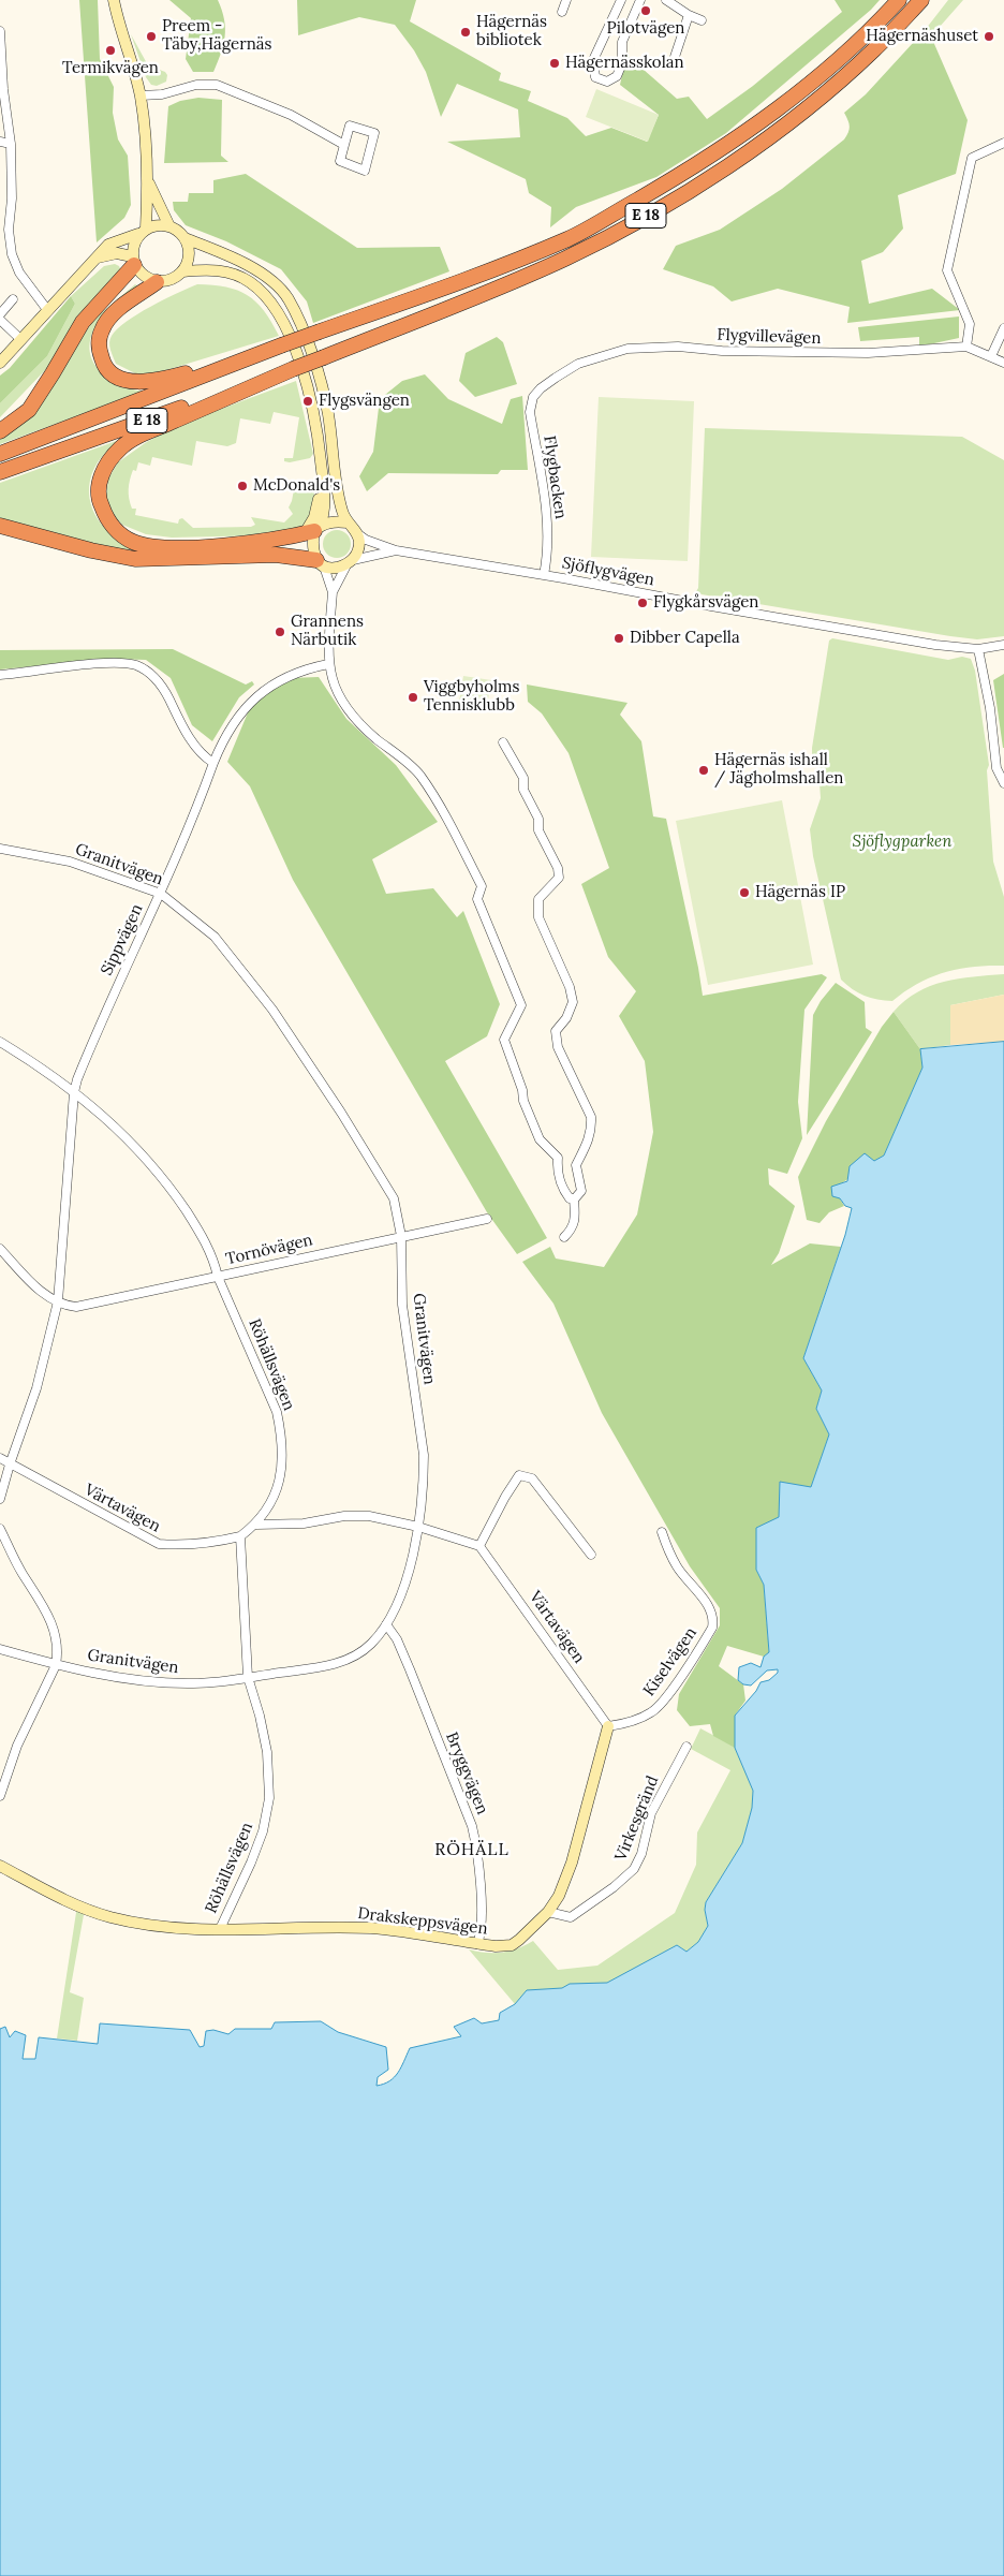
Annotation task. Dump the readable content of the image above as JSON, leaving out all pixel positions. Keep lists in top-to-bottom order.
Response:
{
  "streets": {
    "highway": ["E 18"],
    "street": [
      "Flygvillevägen",
      "Flygbacken",
      "Sjöflygvägen",
      "Granitvägen",
      "Sippvägen",
      "Tornövägen",
      "Röhällsvägen",
      "Värtavägen",
      "Kiselvägen",
      "Bryggvägen",
      "Virkesgränd",
      "Drakskeppsvägen"
    ]
  },
  "crossings": [
    ["Flygvillevägen", "Flygbacken"],
    ["Flygbacken", "Sjöflygvägen"],
    ["Granitvägen", "Sippvägen"],
    ["Granitvägen", "Tornövägen"],
    ["Granitvägen", "Röhällsvägen"],
    ["Granitvägen", "Bryggvägen"],
    ["Sippvägen", "Tornövägen"],
    ["Sippvägen", "Röhällsvägen"],
    ["Sippvägen", "Värtavägen"],
    ["Tornövägen", "Röhällsvägen"],
    ["Röhällsvägen", "Värtavägen"],
    ["Röhällsvägen", "Drakskeppsvägen"],
    ["Värtavägen", "Kiselvägen"],
    ["Värtavägen", "Drakskeppsvägen"],
    ["Kiselvägen", "Drakskeppsvägen"],
    ["Bryggvägen", "Drakskeppsvägen"],
    ["Virkesgränd", "Drakskeppsvägen"]
  ],
  "districts": ["RÖHÄLL"],
  "parks": ["Sjöflygparken"],
  "places": [
    "Pilotvägen",
    "Hägernäs bibliotek",
    "Preem - Täby,Hägernäs",
    "Hägernäshuset",
    "Termikvägen",
    "Hägernässkolan",
    "Flygsvängen",
    "McDonald's",
    "Flygkårsvägen",
    "Grannens Närbutik",
    "Dibber Capella",
    "Viggbyholms Tennisklubb",
    "Hägernäs ishall / Jägholmshallen",
    "Hägernäs IP"
  ]
}
